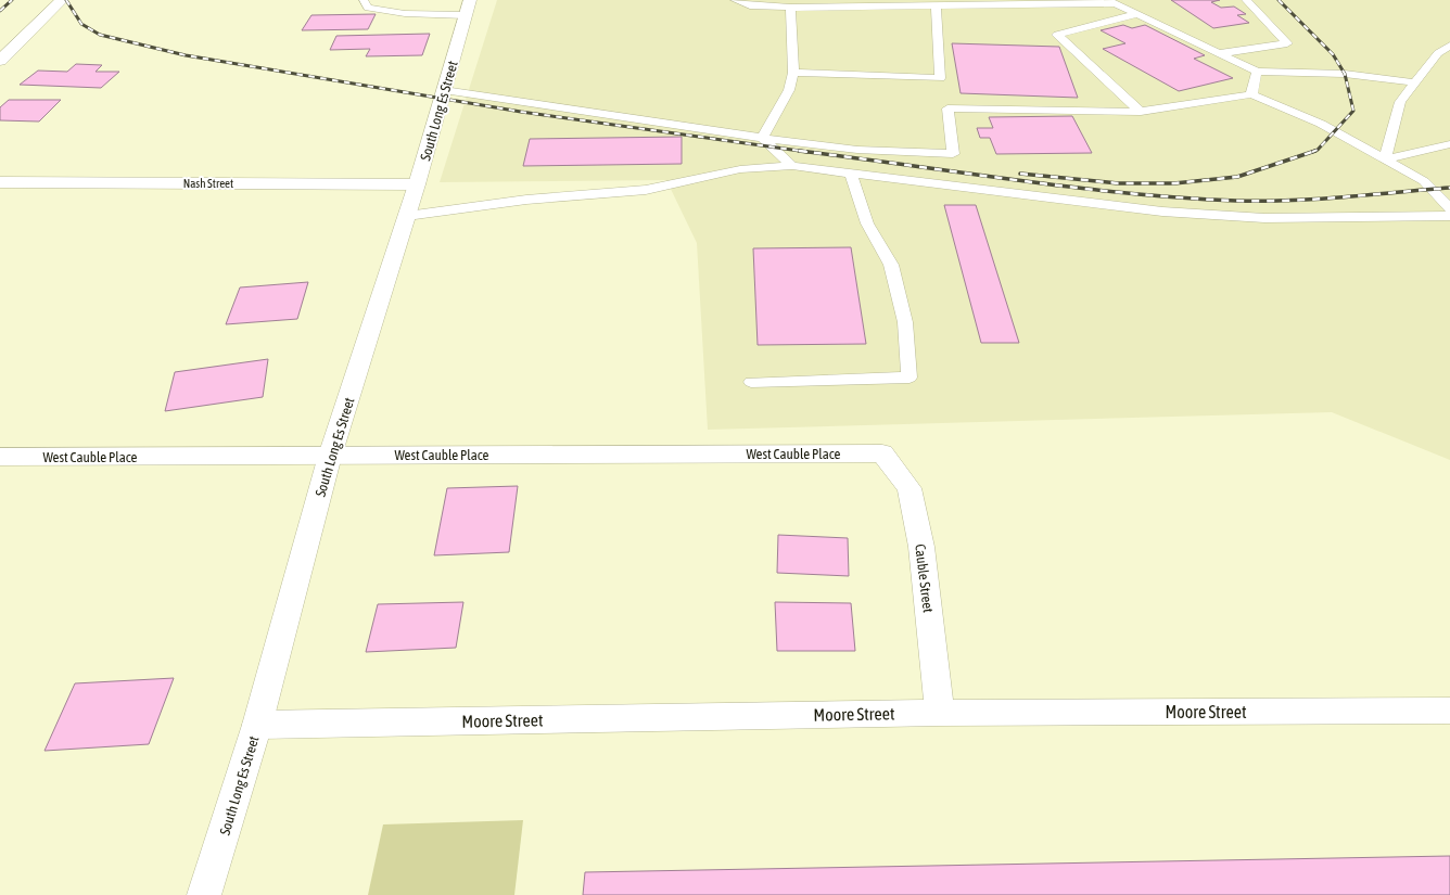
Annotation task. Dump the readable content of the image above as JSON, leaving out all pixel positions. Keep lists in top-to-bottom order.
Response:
{
  "streets": {
    "street": [
      "South Long Es Street",
      "Nash Street",
      "West Cauble Place",
      "Cauble Street",
      "Moore Street"
    ]
  },
  "crossings": [
    ["South Long Es Street", "Nash Street"],
    ["South Long Es Street", "West Cauble Place"],
    ["South Long Es Street", "Moore Street"],
    ["West Cauble Place", "Cauble Street"],
    ["Cauble Street", "Moore Street"]
  ]
}
